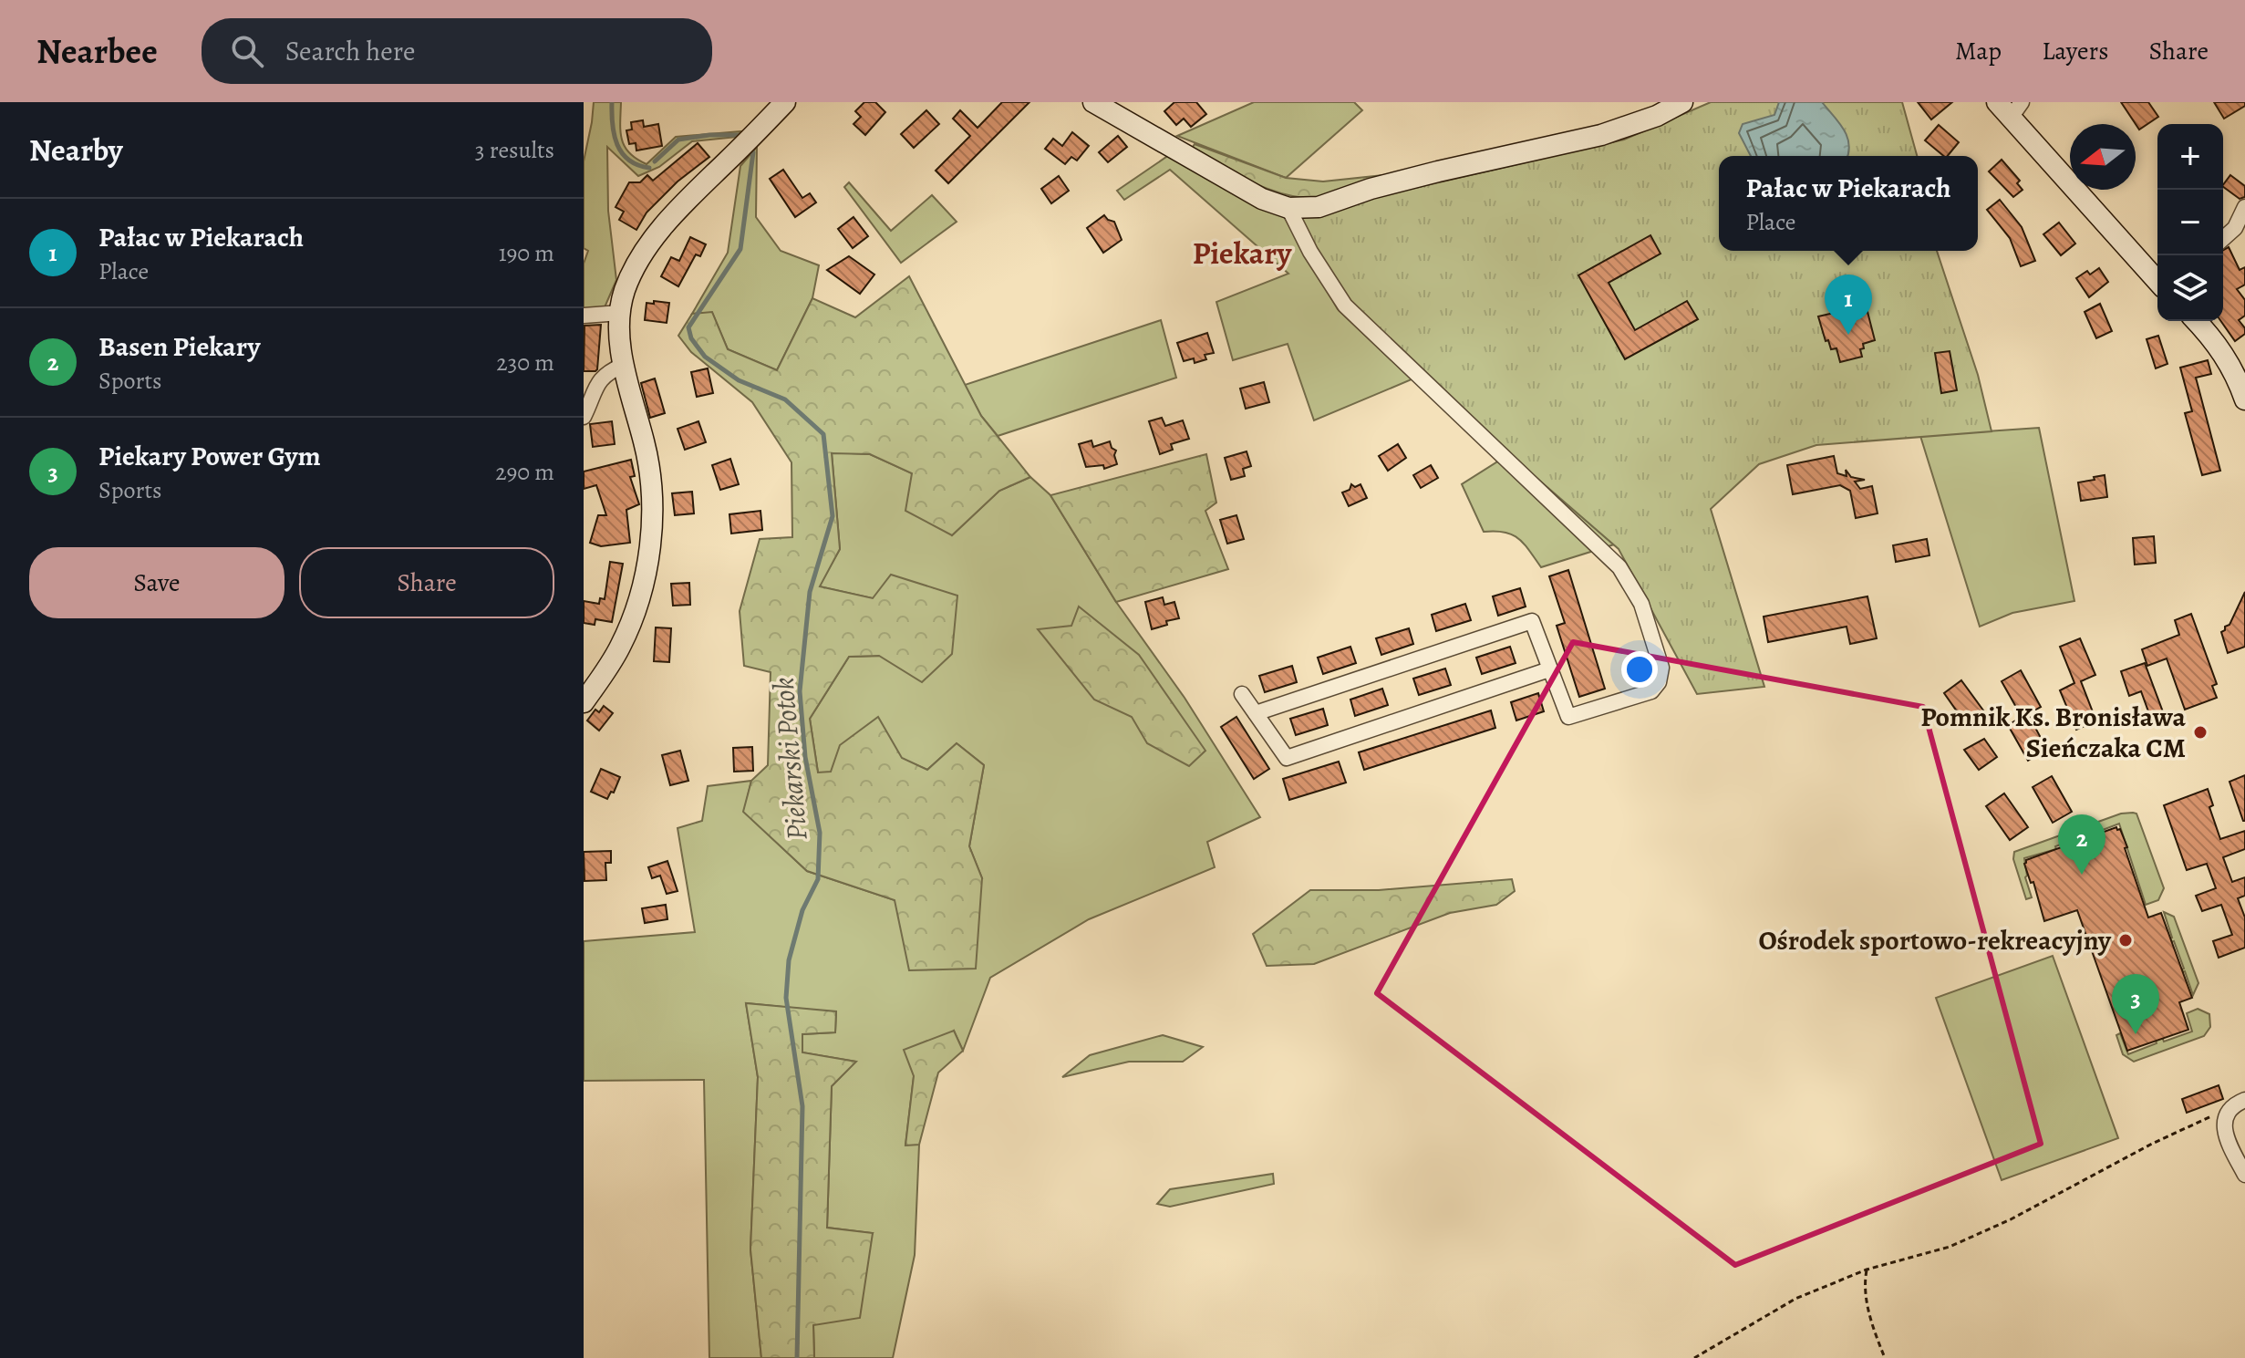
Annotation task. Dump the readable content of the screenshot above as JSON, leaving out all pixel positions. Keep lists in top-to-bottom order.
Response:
{
  "districts": ["Piekary"],
  "water": ["Piekarski Potok"],
  "places": ["Pomnik Ks. Bronisława Sieńczaka CM", "Ośrodek sportowo-rekreacyjny"],
  "north": "left",
  "page": {
    "header": "Nearbee",
    "search": "Search here",
    "nav": ["Map", "Layers", "Share"],
    "heading": ["Nearby", "3 results"],
    "map_buttons": ["+", "−"],
    "popup": ["Pałac w Piekarach", "Place"],
    "list": [
      {
        "mark": "1",
        "name": "Pałac w Piekarach",
        "note": "Place",
        "value": "190 m"
      },
      {
        "mark": "2",
        "name": "Basen Piekary",
        "note": "Sports",
        "value": "230 m"
      },
      {
        "mark": "3",
        "name": "Piekary Power Gym",
        "note": "Sports",
        "value": "290 m"
      }
    ],
    "pins": ["1", "2", "3"],
    "buttons": ["Save", "Share"]
  }
}
